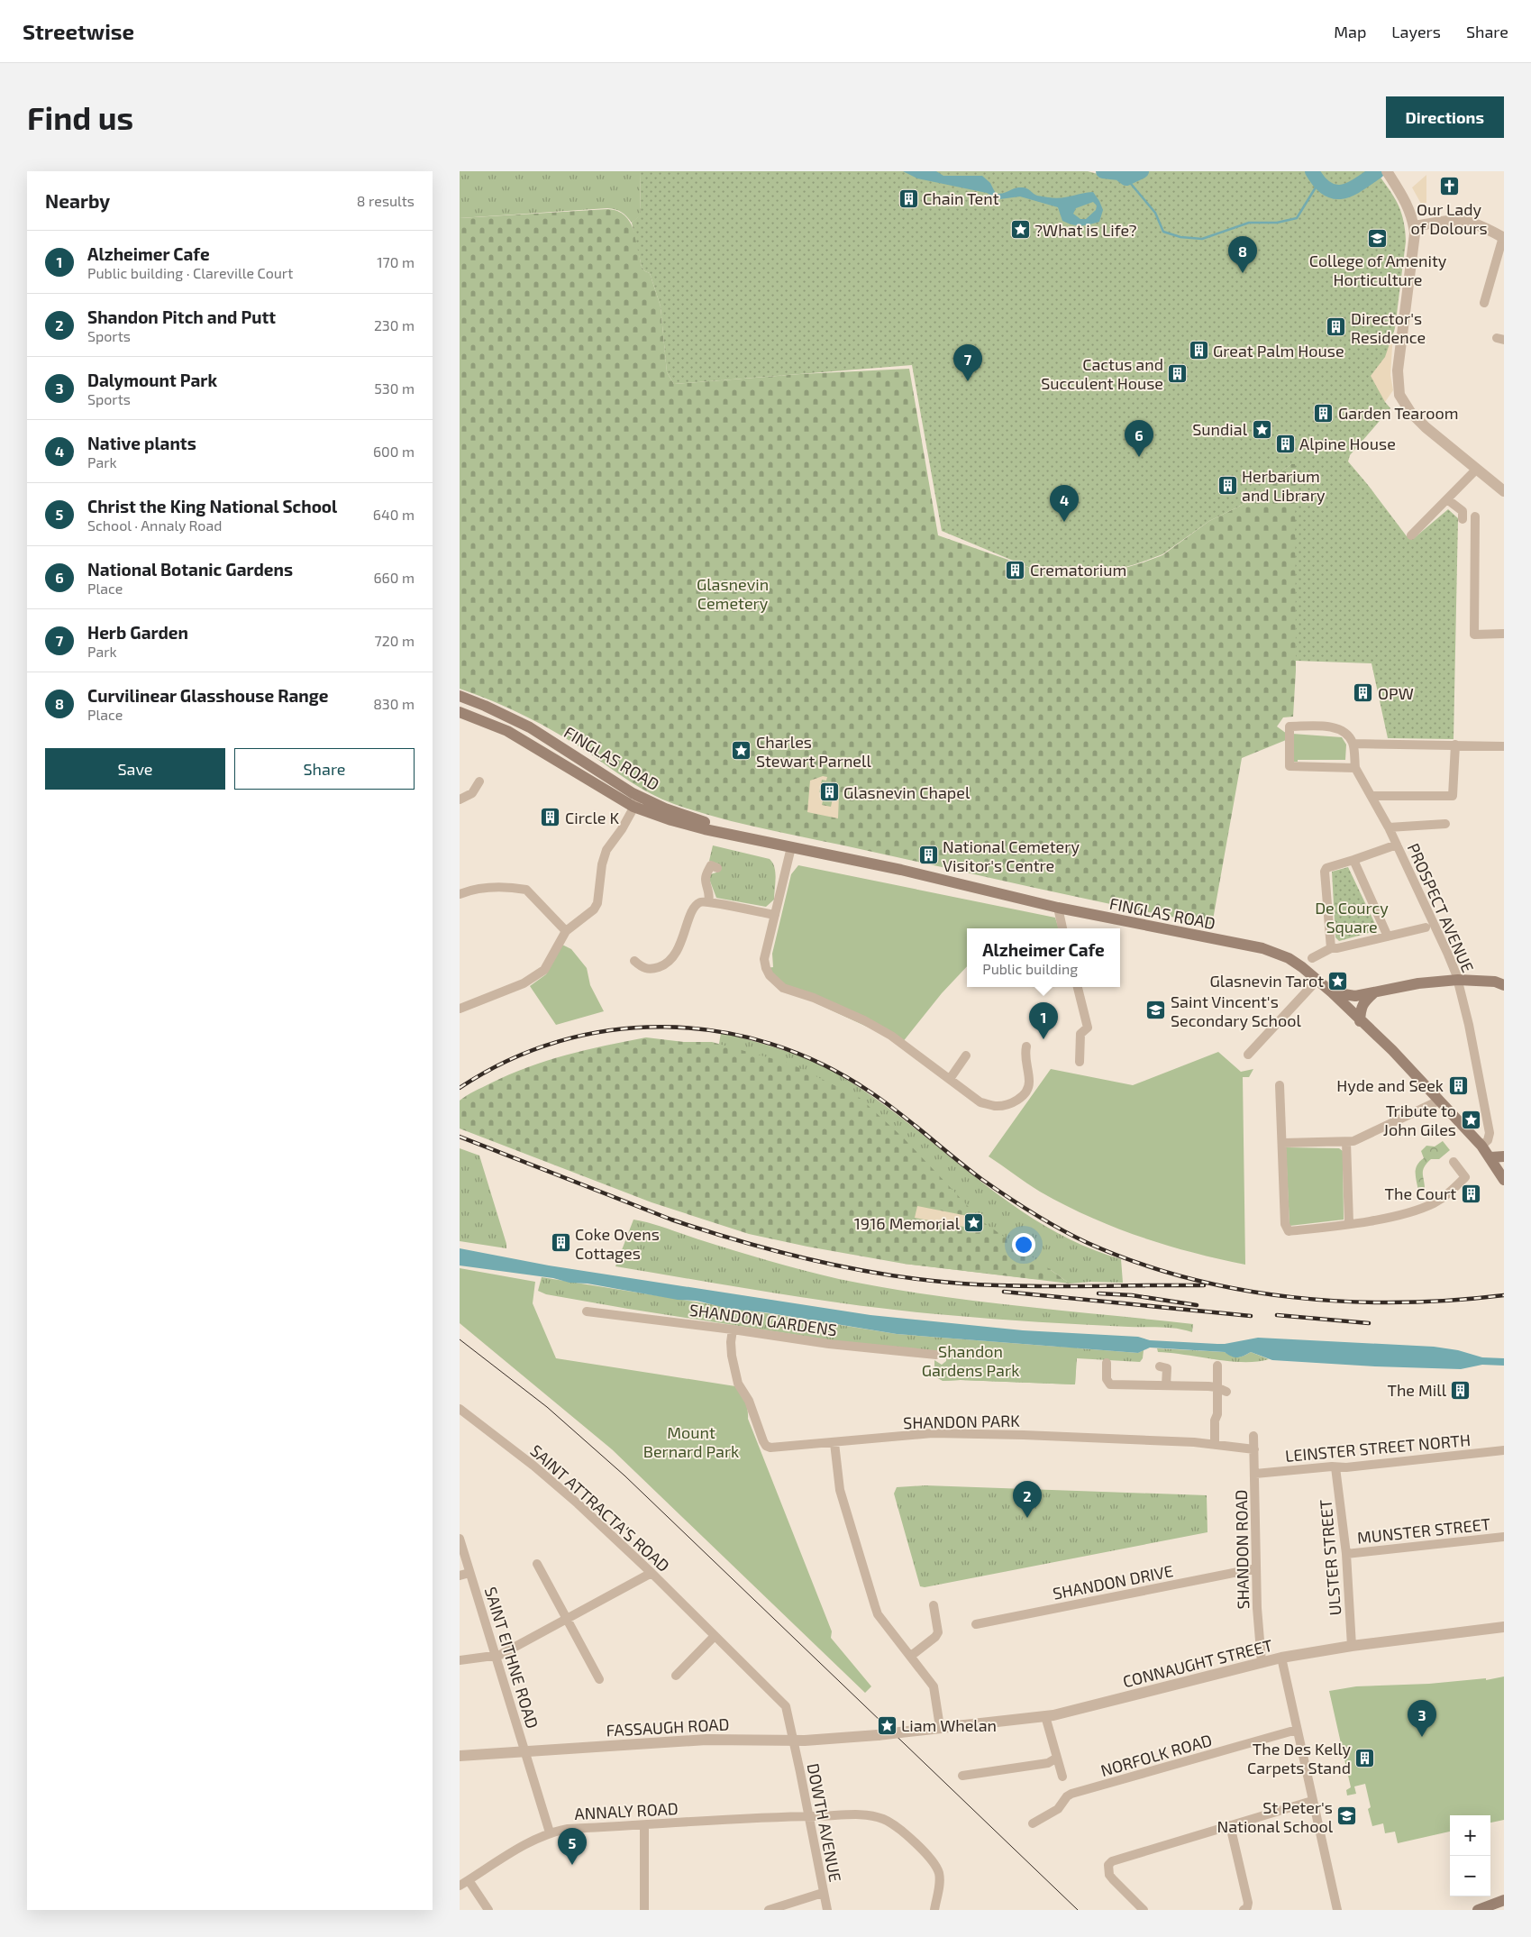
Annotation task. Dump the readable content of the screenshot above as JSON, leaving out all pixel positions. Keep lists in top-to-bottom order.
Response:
{
  "streets": {
    "main road": ["FINGLAS ROAD"],
    "street": [
      "PROSPECT AVENUE",
      "SHANDON GARDENS",
      "SHANDON PARK",
      "LEINSTER STREET NORTH",
      "SAINT ATTRACTA'S ROAD",
      "MUNSTER STREET",
      "SHANDON ROAD",
      "ULSTER STREET",
      "SHANDON DRIVE",
      "SAINT EITHNE ROAD",
      "CONNAUGHT STREET",
      "FASSAUGH ROAD",
      "NORFOLK ROAD",
      "ANNALY ROAD",
      "DOWTH AVENUE"
    ]
  },
  "crossings": [
    ["FINGLAS ROAD", "PROSPECT AVENUE"],
    ["SHANDON GARDENS", "SHANDON PARK"],
    ["SHANDON PARK", "SHANDON ROAD"],
    ["LEINSTER STREET NORTH", "SHANDON ROAD"],
    ["LEINSTER STREET NORTH", "ULSTER STREET"],
    ["SAINT ATTRACTA'S ROAD", "FASSAUGH ROAD"],
    ["SAINT ATTRACTA'S ROAD", "DOWTH AVENUE"],
    ["MUNSTER STREET", "ULSTER STREET"],
    ["SHANDON ROAD", "SHANDON DRIVE"],
    ["SHANDON ROAD", "CONNAUGHT STREET"],
    ["ULSTER STREET", "CONNAUGHT STREET"],
    ["SAINT EITHNE ROAD", "FASSAUGH ROAD"],
    ["SAINT EITHNE ROAD", "ANNALY ROAD"],
    ["CONNAUGHT STREET", "FASSAUGH ROAD"],
    ["FASSAUGH ROAD", "DOWTH AVENUE"],
    ["ANNALY ROAD", "DOWTH AVENUE"]
  ],
  "parks": [
    "Glasnevin Cemetery",
    "De Courcy Square",
    "Shandon Gardens Park",
    "Mount Bernard Park"
  ],
  "places": {
    "church": ["Our Lady of Dolours"],
    "building": [
      "Chain Tent",
      "Director's Residence",
      "Great Palm House",
      "Cactus and Succulent House",
      "Garden Tearoom",
      "Alpine House",
      "Herbarium and Library",
      "Crematorium",
      "OPW",
      "Glasnevin Chapel",
      "Circle K",
      "National Cemetery Visitor's Centre",
      "Hyde and Seek",
      "The Court",
      "Coke Ovens Cottages",
      "The Mill",
      "The Des Kelly Carpets Stand"
    ],
    "place": [
      "?What is Life?",
      "Sundial",
      "Charles Stewart Parnell",
      "Glasnevin Tarot",
      "Tribute to John Giles",
      "1916 Memorial",
      "Liam Whelan"
    ],
    "school or university": ["College of Amenity Horticulture", "Saint Vincent's Secondary School", "St Peter's National School"]
  },
  "page": {
    "header": "Streetwise",
    "nav": ["Map", "Layers", "Share"],
    "buttons": [
      "Directions",
      ["Save", "Share"]
    ],
    "title": "Find us",
    "heading": ["Nearby", "8 results"],
    "list": [
      {
        "mark": "1",
        "name": "Alzheimer Cafe",
        "note": "Public building · Clareville Court",
        "value": "170 m"
      },
      {
        "mark": "2",
        "name": "Shandon Pitch and Putt",
        "note": "Sports",
        "value": "230 m"
      },
      {
        "mark": "3",
        "name": "Dalymount Park",
        "note": "Sports",
        "value": "530 m"
      },
      {
        "mark": "4",
        "name": "Native plants",
        "note": "Park",
        "value": "600 m"
      },
      {
        "mark": "5",
        "name": "Christ the King National School",
        "note": "School · Annaly Road",
        "value": "640 m"
      },
      {
        "mark": "6",
        "name": "National Botanic Gardens",
        "note": "Place",
        "value": "660 m"
      },
      {
        "mark": "7",
        "name": "Herb Garden",
        "note": "Park",
        "value": "720 m"
      },
      {
        "mark": "8",
        "name": "Curvilinear Glasshouse Range",
        "note": "Place",
        "value": "830 m"
      }
    ],
    "pins": [
      "8",
      "7",
      "6",
      "4",
      "1",
      "2",
      "3",
      "5"
    ],
    "popup": ["Alzheimer Cafe", "Public building"],
    "map_buttons": ["+", "−"]
  }
}
